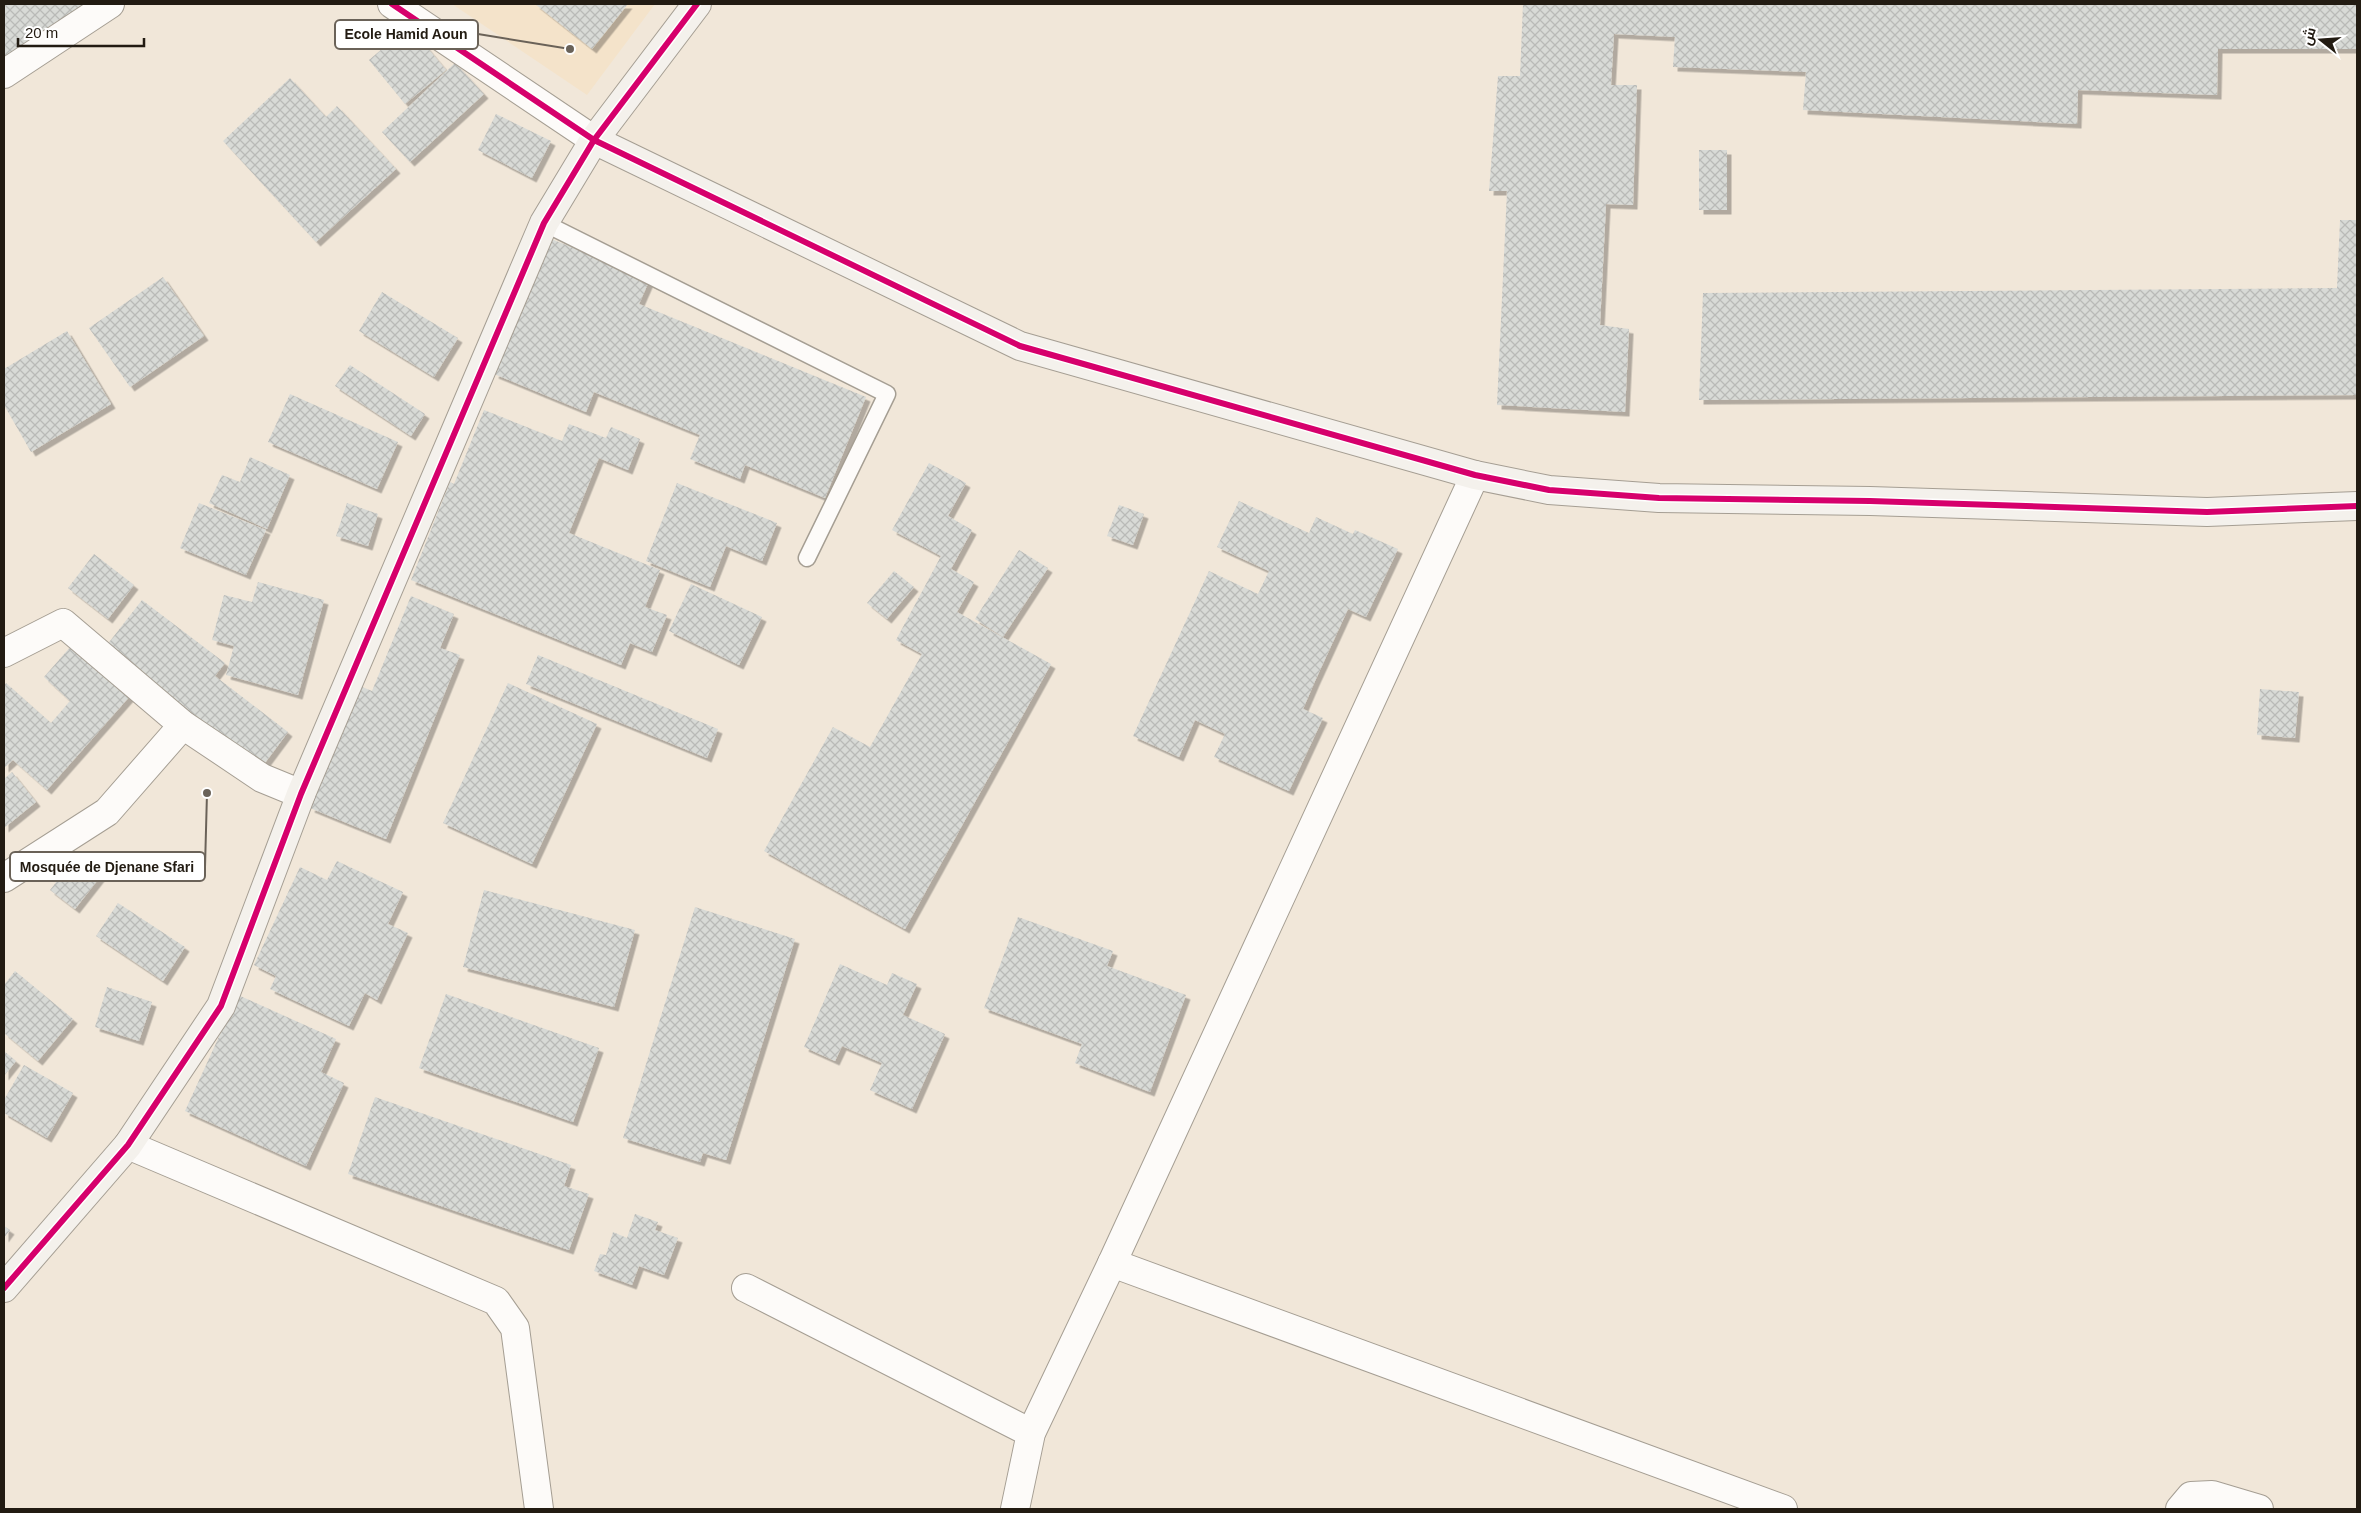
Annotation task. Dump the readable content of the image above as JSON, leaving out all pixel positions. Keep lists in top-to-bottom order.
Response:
{
  "places": ["Ecole Hamid Aoun", "Mosquée de Djenane Sfari"],
  "scale_bar": "20 m",
  "north": "left"
}
